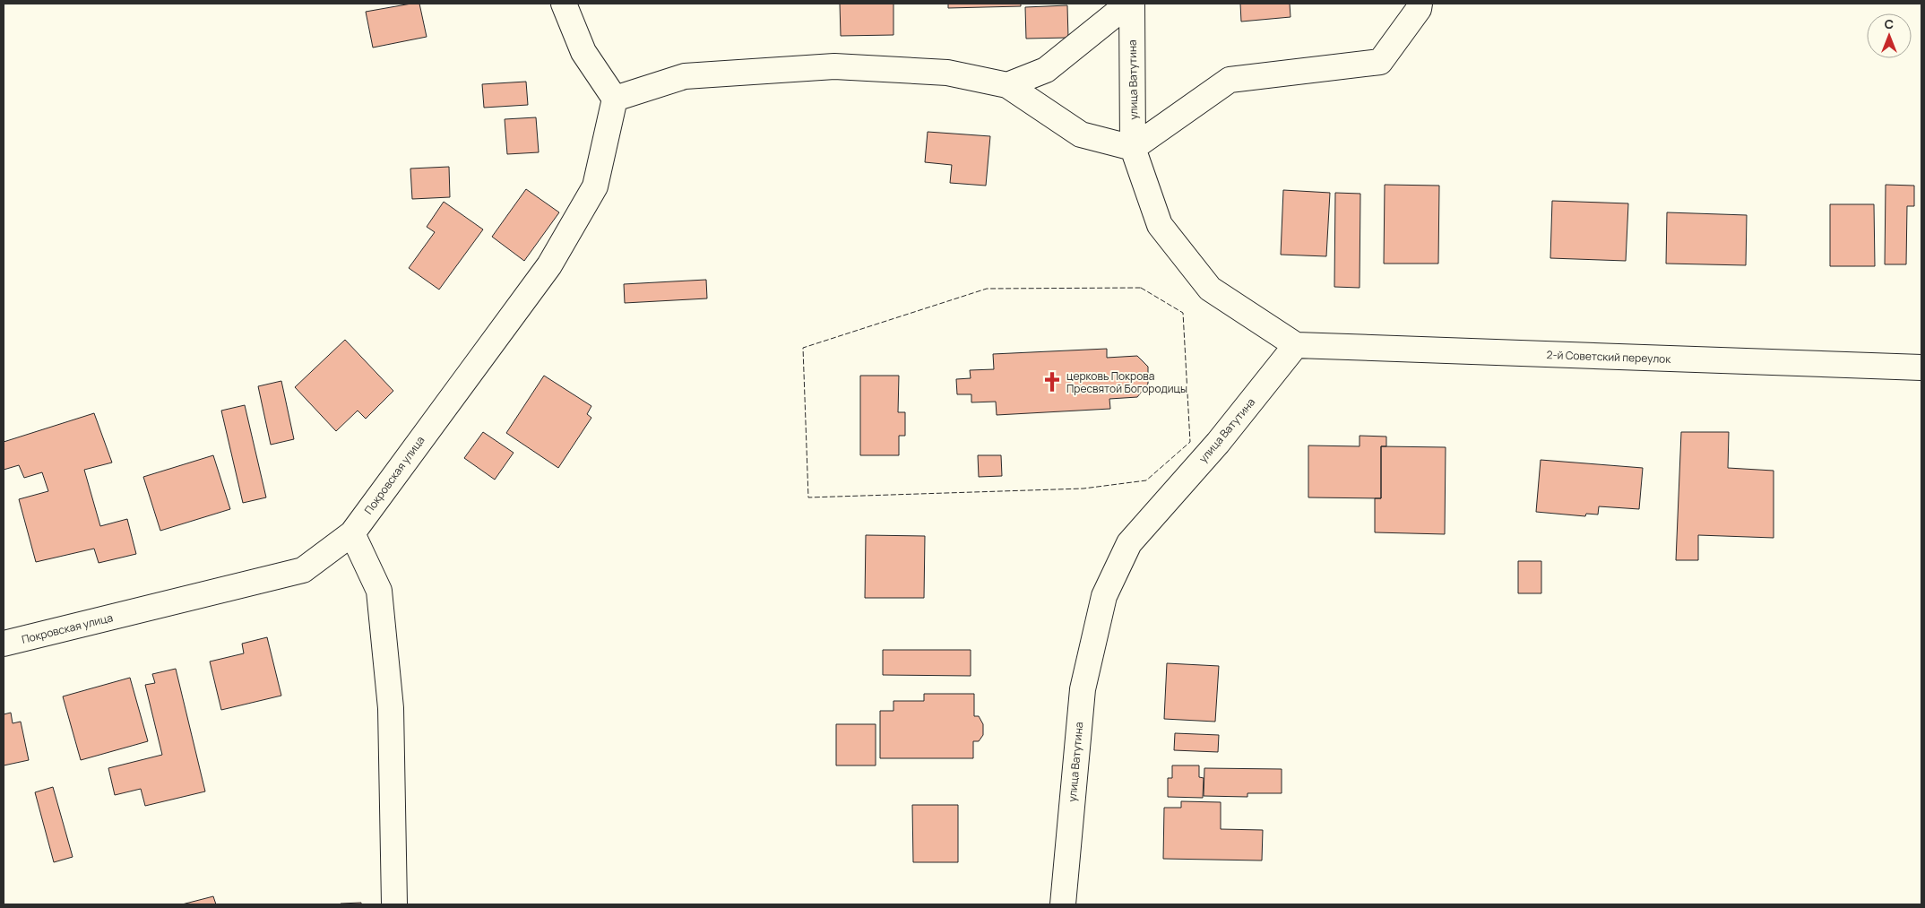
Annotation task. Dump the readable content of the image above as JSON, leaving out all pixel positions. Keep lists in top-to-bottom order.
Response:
{
  "streets": {
    "street": ["улица Ватутина", "2-й Советский переулок", "Покровская улица"]
  },
  "crossings": [
    ["улица Ватутина", "2-й Советский переулок"]
  ],
  "places": {
    "church": ["церковь Покрова Пресвятой Богородицы"]
  },
  "north": "top"
}
